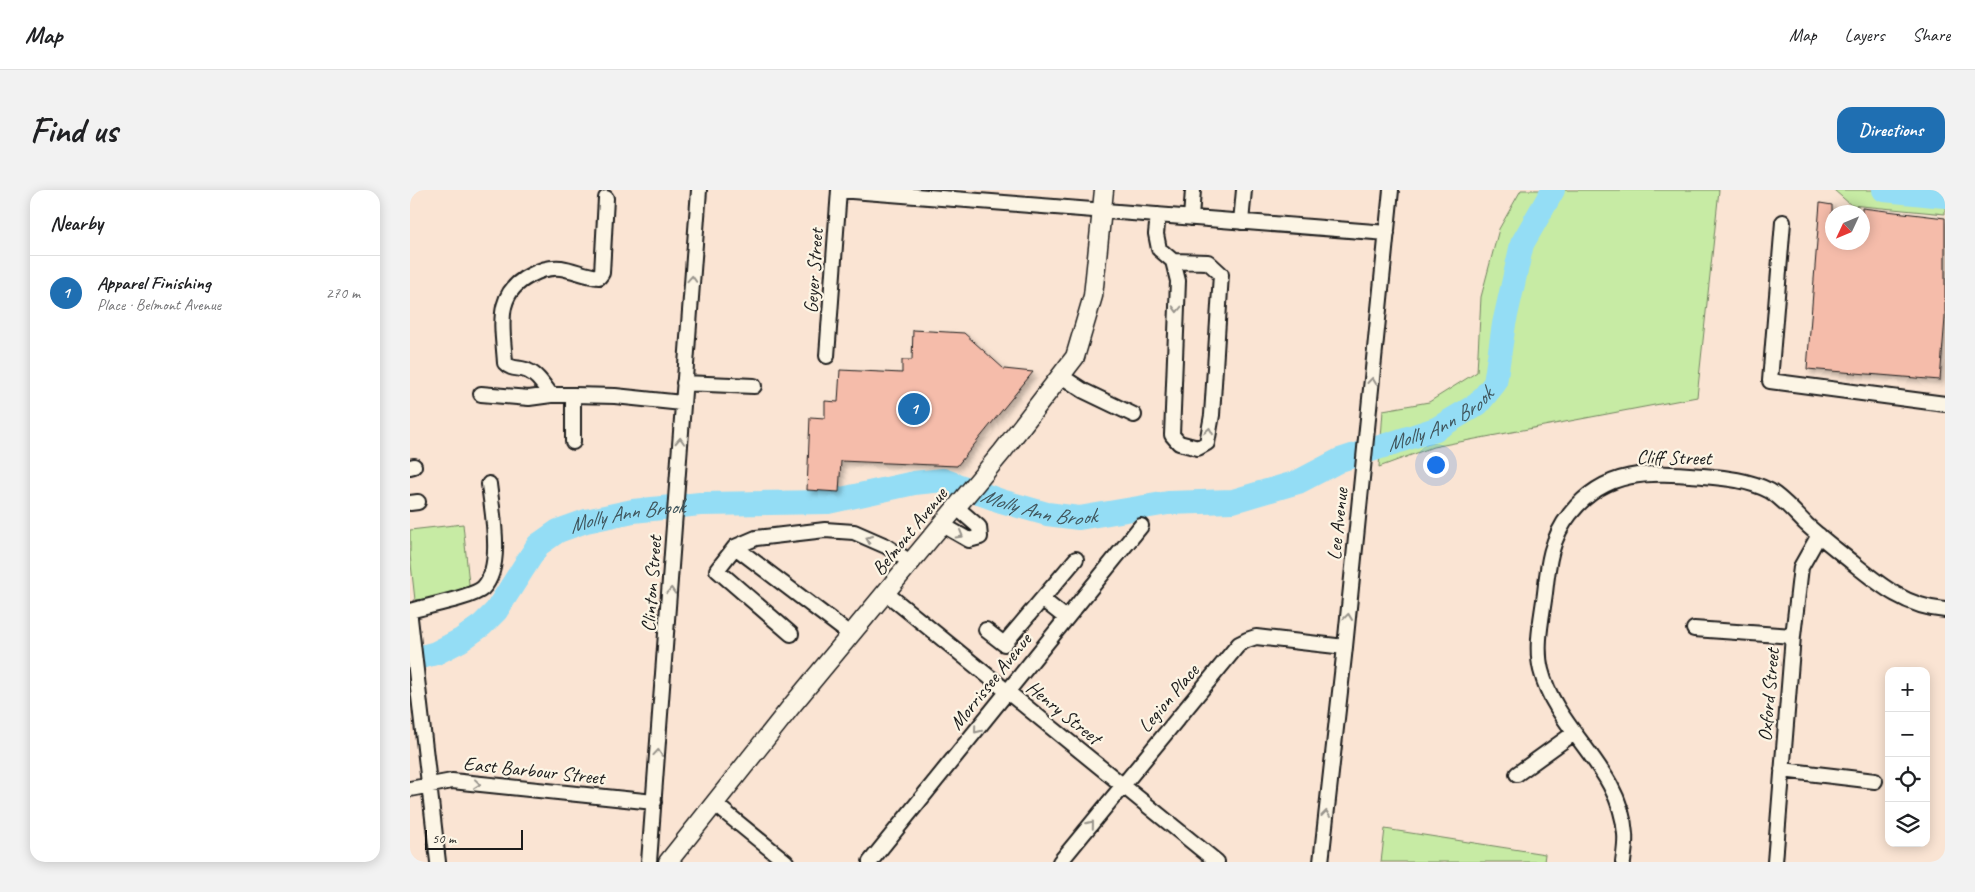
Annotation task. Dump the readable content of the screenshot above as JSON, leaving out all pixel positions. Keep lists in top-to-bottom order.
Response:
{
  "streets": {
    "main road": ["Belmont Avenue"],
    "street": [
      "Geyer Street",
      "Cliff Street",
      "Lee Avenue",
      "Clinton Street",
      "Morrissee Avenue",
      "Oxford Street",
      "Legion Place",
      "Henry Street",
      "East Barbour Street"
    ]
  },
  "crossings": [
    ["Cliff Street", "Oxford Street"],
    ["Lee Avenue", "Legion Place"],
    ["Belmont Avenue", "Henry Street"],
    ["Clinton Street", "East Barbour Street"],
    ["Morrissee Avenue", "Henry Street"],
    ["Legion Place", "Henry Street"]
  ],
  "one_way": [
    "Lee Avenue",
    "Clinton Street",
    "Morrissee Avenue",
    "East Barbour Street"
  ],
  "water": ["Molly Ann Brook"],
  "scale_bar": "50 m",
  "north": "bottom left",
  "page": {
    "header": "Map",
    "nav": ["Map", "Layers", "Share"],
    "buttons": "Directions",
    "title": "Find us",
    "heading": "Nearby",
    "list": [
      {
        "mark": "1",
        "name": "Apparel Finishing",
        "note": "Place · Belmont Avenue",
        "value": "270 m"
      }
    ],
    "pins": "1",
    "map_buttons": ["+", "−"],
    "scale": "50 m"
  }
}
